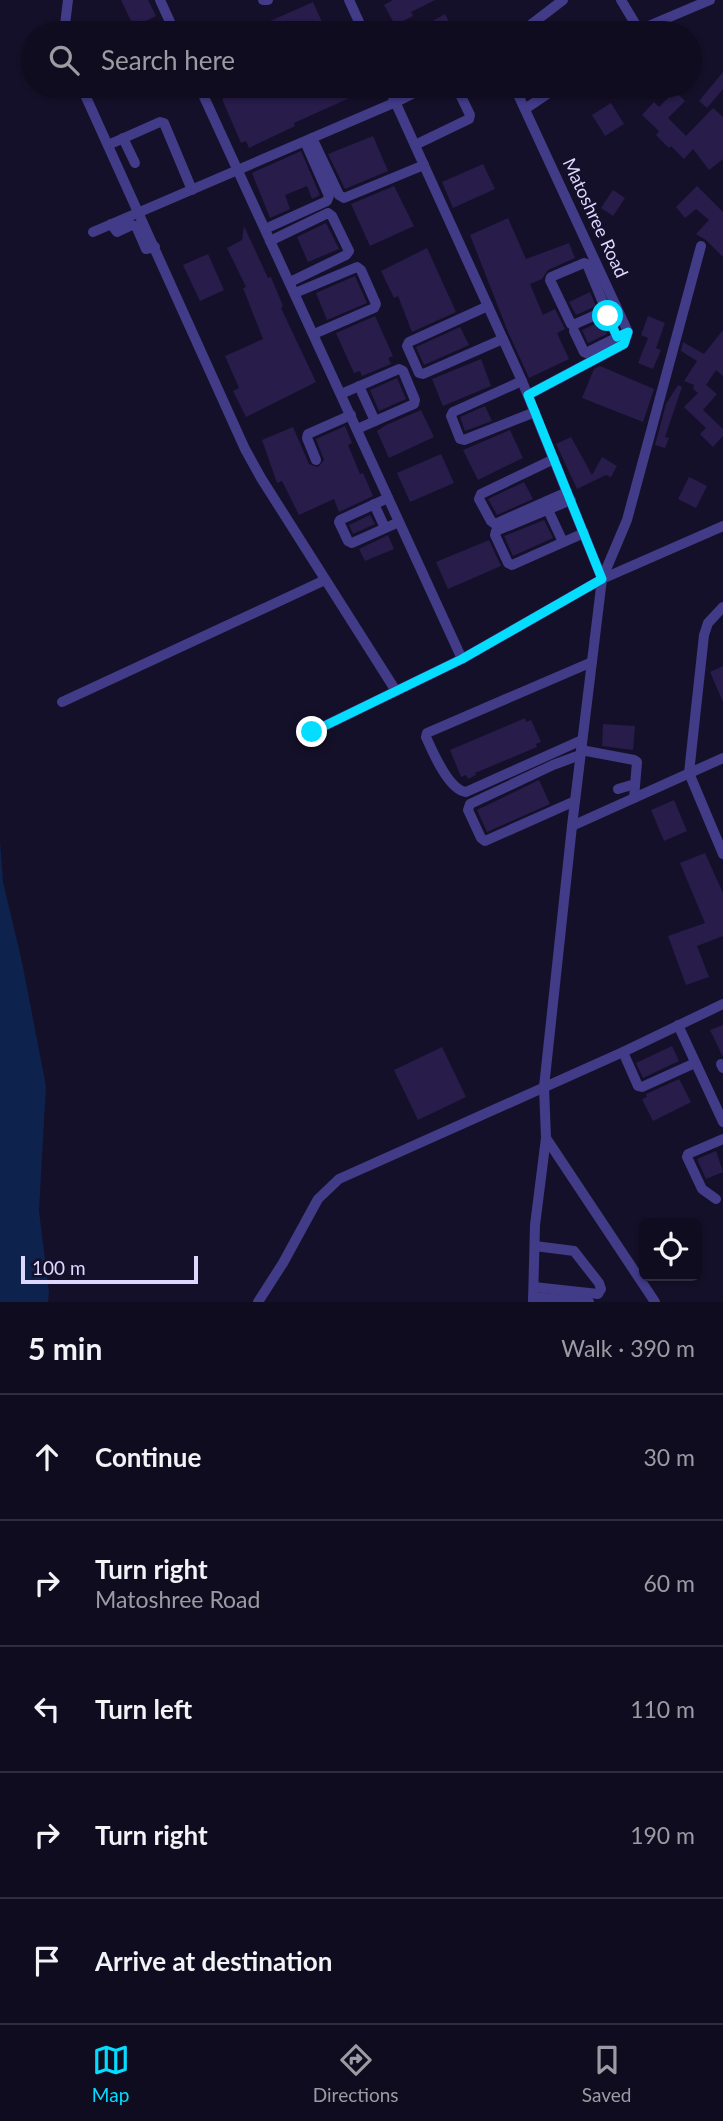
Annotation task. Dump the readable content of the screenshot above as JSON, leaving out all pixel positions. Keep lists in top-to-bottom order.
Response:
{
  "streets": {
    "street": ["Matoshree Road"]
  },
  "scale_bar": "100 m",
  "page": {
    "search": "Search here",
    "scale": "100 m",
    "heading": ["5 min", "Walk · 390 m"],
    "list": [
      ["Continue", "30 m"],
      ["Turn right", "Matoshree Road", "60 m"],
      ["Turn left", "110 m"],
      ["Turn right", "190 m"],
      "Arrive at destination"
    ],
    "nav": ["Map", "Directions", "Saved"]
  }
}
